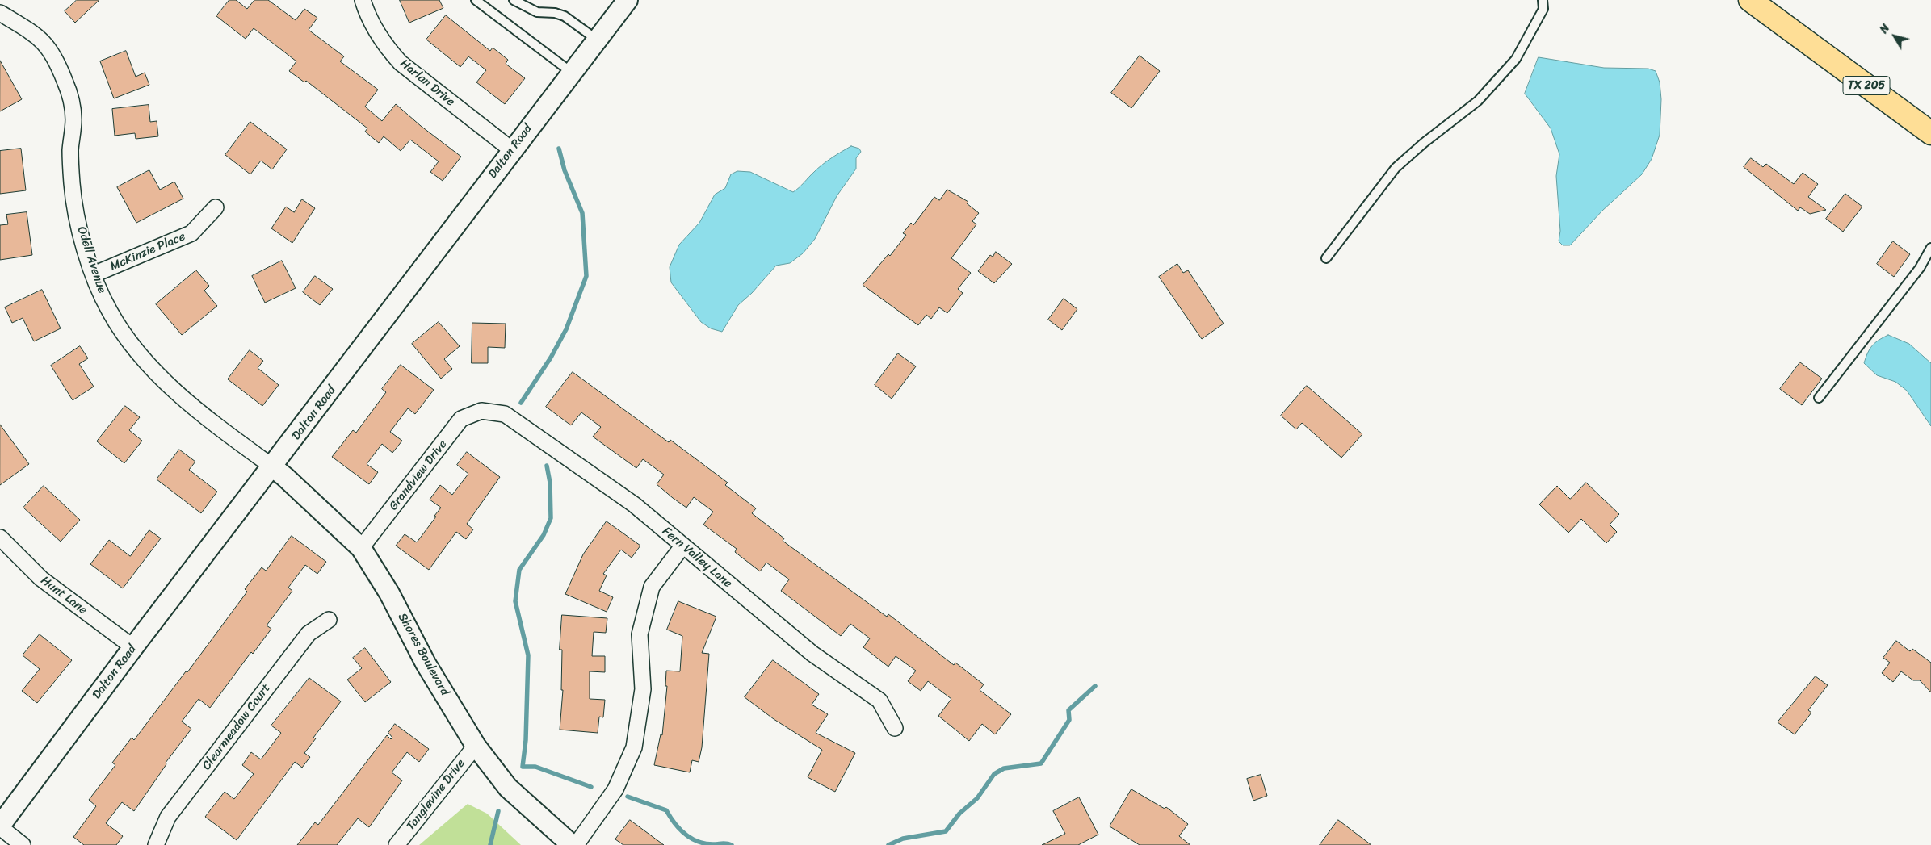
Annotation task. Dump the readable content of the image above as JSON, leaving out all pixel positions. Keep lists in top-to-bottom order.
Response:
{
  "streets": {
    "main road": ["TX 205"],
    "street": [
      "Harlan Drive",
      "Dalton Road",
      "McKinzie Place",
      "Odell Avenue",
      "Grandview Drive",
      "Fern Valley Lane",
      "Hunt Lane",
      "Shores Boulevard",
      "Clearmeadow Court",
      "Tanglevine Drive"
    ]
  },
  "crossings": [
    ["Harlan Drive", "Dalton Road"],
    ["Dalton Road", "Odell Avenue"],
    ["Dalton Road", "Hunt Lane"],
    ["Dalton Road", "Shores Boulevard"],
    ["McKinzie Place", "Odell Avenue"],
    ["Odell Avenue", "Shores Boulevard"],
    ["Grandview Drive", "Fern Valley Lane"],
    ["Grandview Drive", "Shores Boulevard"],
    ["Shores Boulevard", "Tanglevine Drive"]
  ],
  "north": "top left"
}
